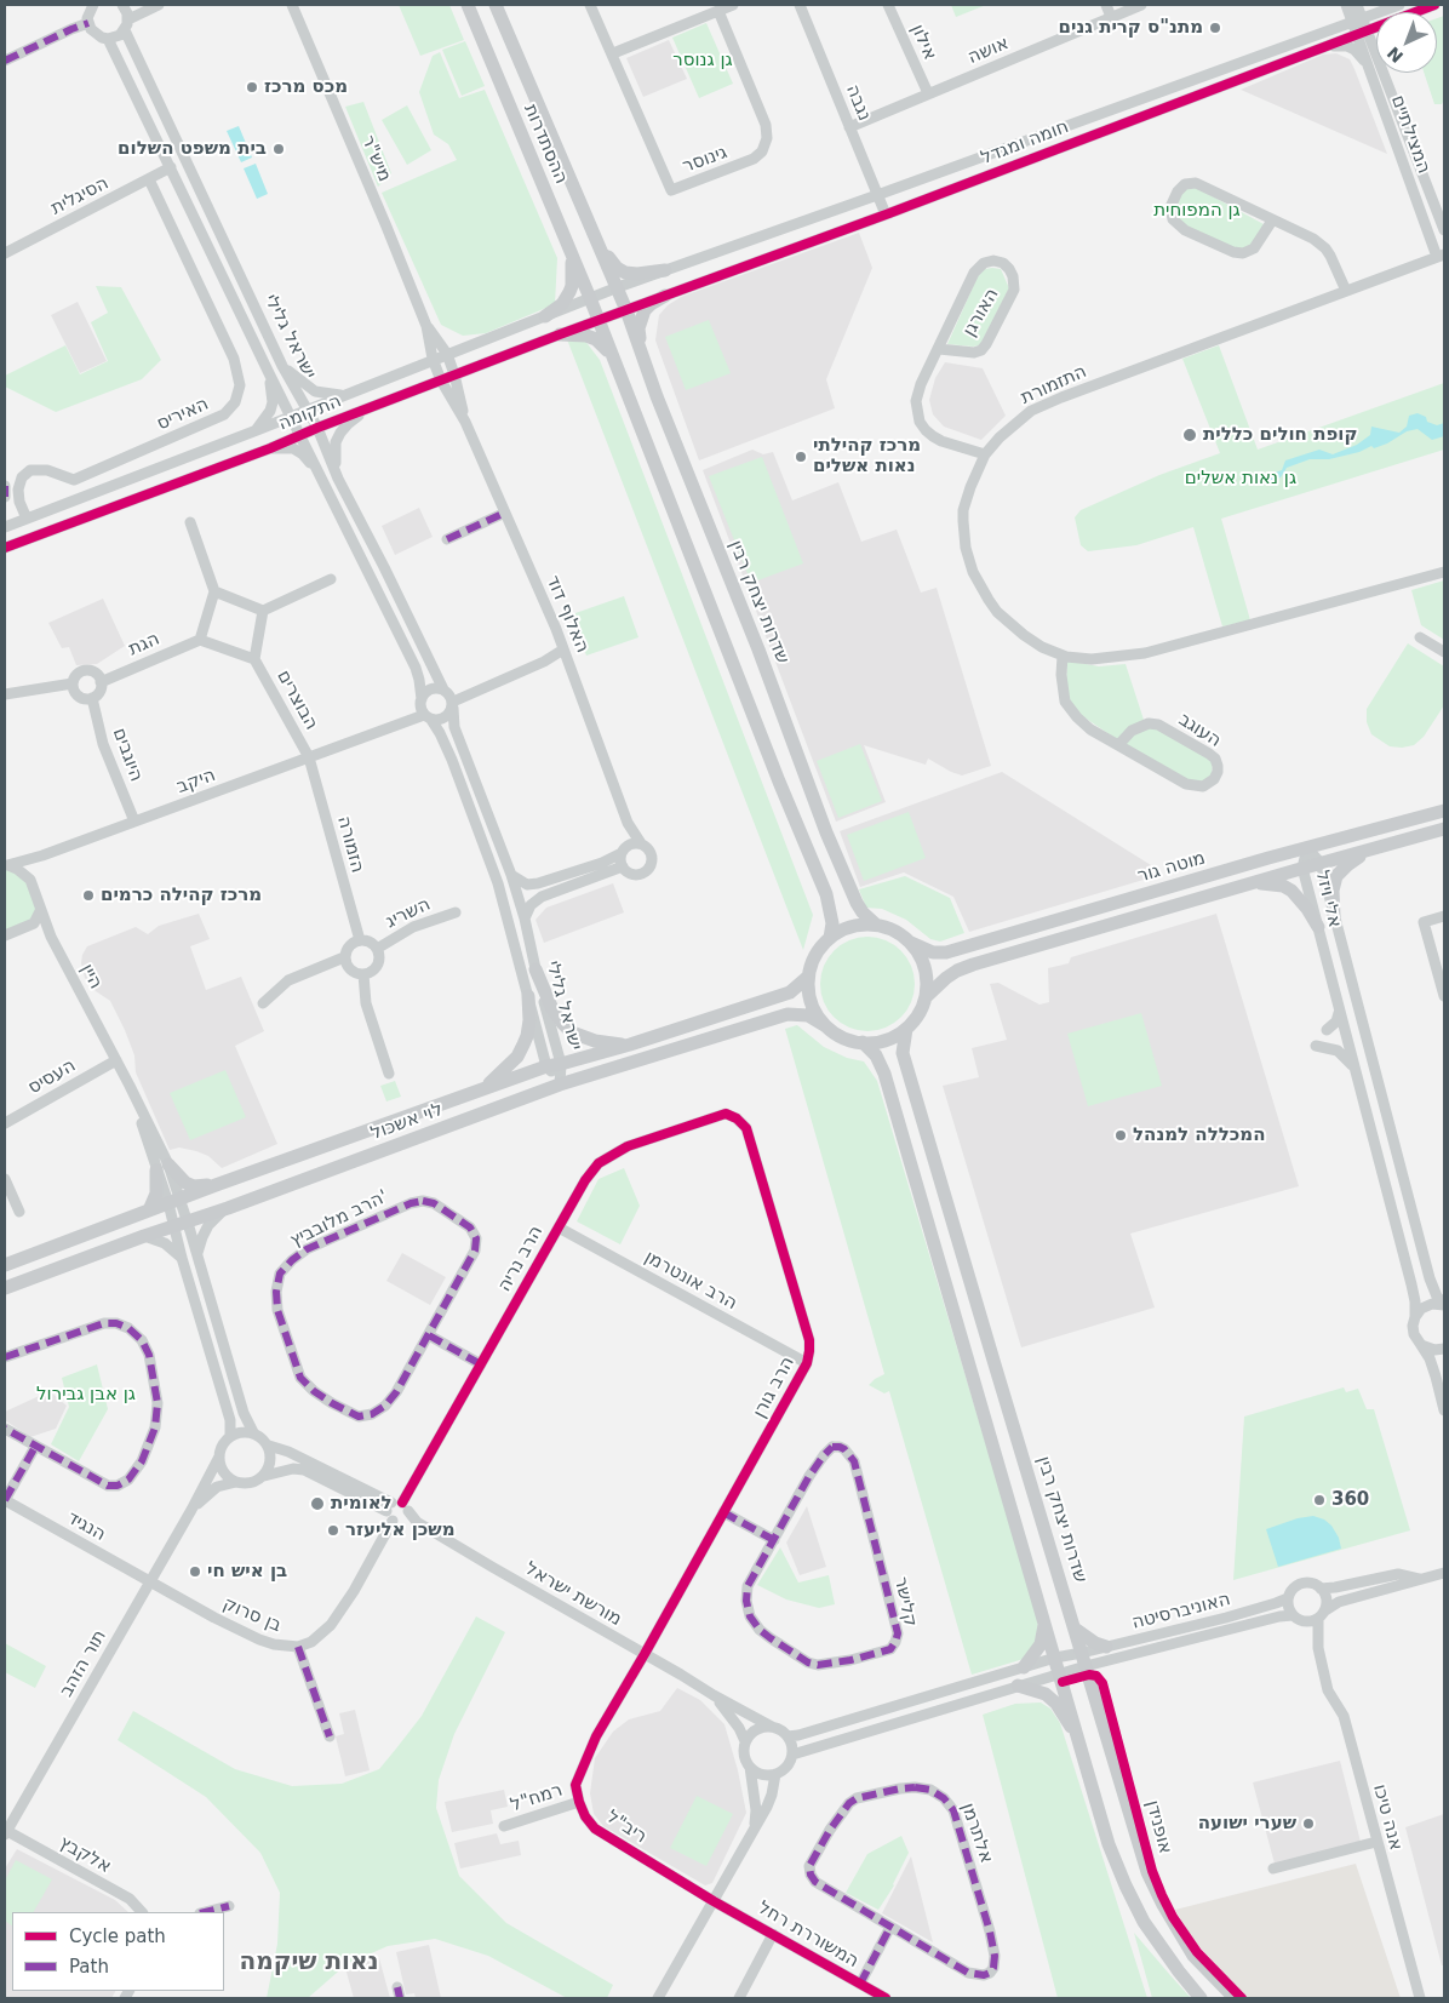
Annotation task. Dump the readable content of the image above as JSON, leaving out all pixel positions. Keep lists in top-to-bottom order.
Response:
{
  "streets": {
    "main road": [
      "ההסתדרות",
      "שדרות יצחק רבין",
      "מוטה גור",
      "לוי אשכול"
    ],
    "street": [
      "אילון",
      "אושה",
      "נגבה",
      "המצילתיים",
      "חומה ומגדל",
      "מיש\"ר",
      "גינוסר",
      "הסיגלית",
      "האורגן",
      "ישראל גלילי",
      "התזמורת",
      "התקומה",
      "האיריס",
      "האלוף דוד",
      "הגת",
      "הבוצרים",
      "העוגב",
      "היוגבים",
      "היקב",
      "הזמורה",
      "אלי ויזל",
      "השריג",
      "היין",
      "העסיס",
      "הרב מלובביץ'",
      "הרב נריה",
      "הרב אונטרמן",
      "הרב גורן",
      "הנגיד",
      "מורשת ישראל",
      "קלישר",
      "האוניברסיטה",
      "בן סרוק",
      "תור הזהב",
      "רמח\"ל",
      "אנה טיכו",
      "ריב\"ל",
      "אלתרמן",
      "אלקבץ",
      "המשוררת רחל"
    ],
    "cycle path": ["אופנידן"]
  },
  "crossings": [
    ["אילון", "אושה"],
    ["אושה", "נגבה"],
    ["נגבה", "חומה ומגדל"],
    ["המצילתיים", "חומה ומגדל"],
    ["המצילתיים", "התזמורת"],
    ["חומה ומגדל", "ההסתדרות"],
    ["חומה ומגדל", "התקומה"],
    ["חומה ומגדל", "שדרות יצחק רבין"],
    ["ההסתדרות", "התקומה"],
    ["ההסתדרות", "שדרות יצחק רבין"],
    ["מיש\"ר", "התקומה"],
    ["מיש\"ר", "האלוף דוד"],
    ["הסיגלית", "ישראל גלילי"],
    ["הסיגלית", "האיריס"],
    ["האורגן", "התזמורת"],
    ["ישראל גלילי", "התקומה"],
    ["ישראל גלילי", "היקב"],
    ["ישראל גלילי", "לוי אשכול"],
    ["התזמורת", "העוגב"],
    ["התקומה", "האיריס"],
    ["התקומה", "שדרות יצחק רבין"],
    ["התקומה", "האלוף דוד"],
    ["שדרות יצחק רבין", "מוטה גור"],
    ["שדרות יצחק רבין", "לוי אשכול"],
    ["שדרות יצחק רבין", "האוניברסיטה"],
    ["הגת", "היוגבים"],
    ["הבוצרים", "היקב"],
    ["הבוצרים", "הזמורה"],
    ["היוגבים", "היקב"],
    ["היקב", "הזמורה"],
    ["הזמורה", "השריג"],
    ["מוטה גור", "אלי ויזל"],
    ["מוטה גור", "לוי אשכול"],
    ["היין", "העסיס"],
    ["היין", "לוי אשכול"],
    ["הרב נריה", "הרב אונטרמן"],
    ["הרב נריה", "הרב גורן"],
    ["הרב נריה", "מורשת ישראל"],
    ["הרב נריה", "בן סרוק"],
    ["הרב אונטרמן", "הרב גורן"],
    ["הרב גורן", "מורשת ישראל"],
    ["הנגיד", "בן סרוק"],
    ["הנגיד", "תור הזהב"],
    ["מורשת ישראל", "בן סרוק"],
    ["מורשת ישראל", "תור הזהב"],
    ["האוניברסיטה", "אנה טיכו"],
    ["בן סרוק", "תור הזהב"],
    ["תור הזהב", "אלקבץ"],
    ["רמח\"ל", "ריב\"ל"],
    ["ריב\"ל", "המשוררת רחל"]
  ],
  "districts": ["נאות שיקמה"],
  "parks": [
    "גן גנוסר",
    "גן המפוחית",
    "גן נאות אשלים",
    "גן אבן גבירול"
  ],
  "places": [
    "מתנ\"ס קרית גנים",
    "מכס מרכז",
    "בית משפט השלום",
    "קופת חולים כללית",
    "מרכז קהילתי נאות אשלים",
    "מרכז קהילה כרמים",
    "המכללה למנהל",
    "360",
    "לאומית",
    "משכן אליעזר",
    "בן איש חי",
    "שערי ישועה"
  ],
  "legend": ["Cycle path", "Path"],
  "north": "bottom left"
}
